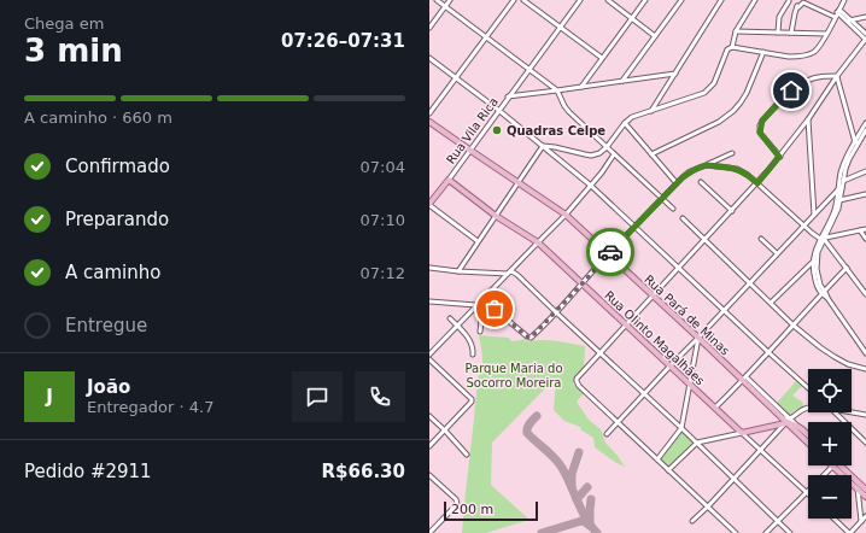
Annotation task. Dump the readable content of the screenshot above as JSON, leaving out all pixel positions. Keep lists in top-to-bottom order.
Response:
{
  "streets": {
    "main road": ["Rua Vila Rica", "Rua Pará de Minas", "Rua Olinto Magalhães"]
  },
  "crossings": [
    ["Rua Vila Rica", "Rua Pará de Minas"],
    ["Rua Vila Rica", "Rua Olinto Magalhães"]
  ],
  "parks": ["Parque Maria do Socorro Moreira"],
  "places": ["Quadras Celpe"],
  "scale_bar": "200 m",
  "page": {
    "heading": ["3 min", "Chega em", "07:26–07:31"],
    "panel": [
      "João",
      "Entregador · 4.7",
      "Pedido #2911",
      "R$66.30"
    ],
    "bar": "A caminho · 660 m",
    "list": [
      ["Confirmado", "07:04"],
      ["Preparando", "07:10"],
      ["A caminho", "07:12"],
      "Entregue"
    ],
    "map_buttons": ["+", "−"],
    "round": "J",
    "scale": "200 m"
  }
}
